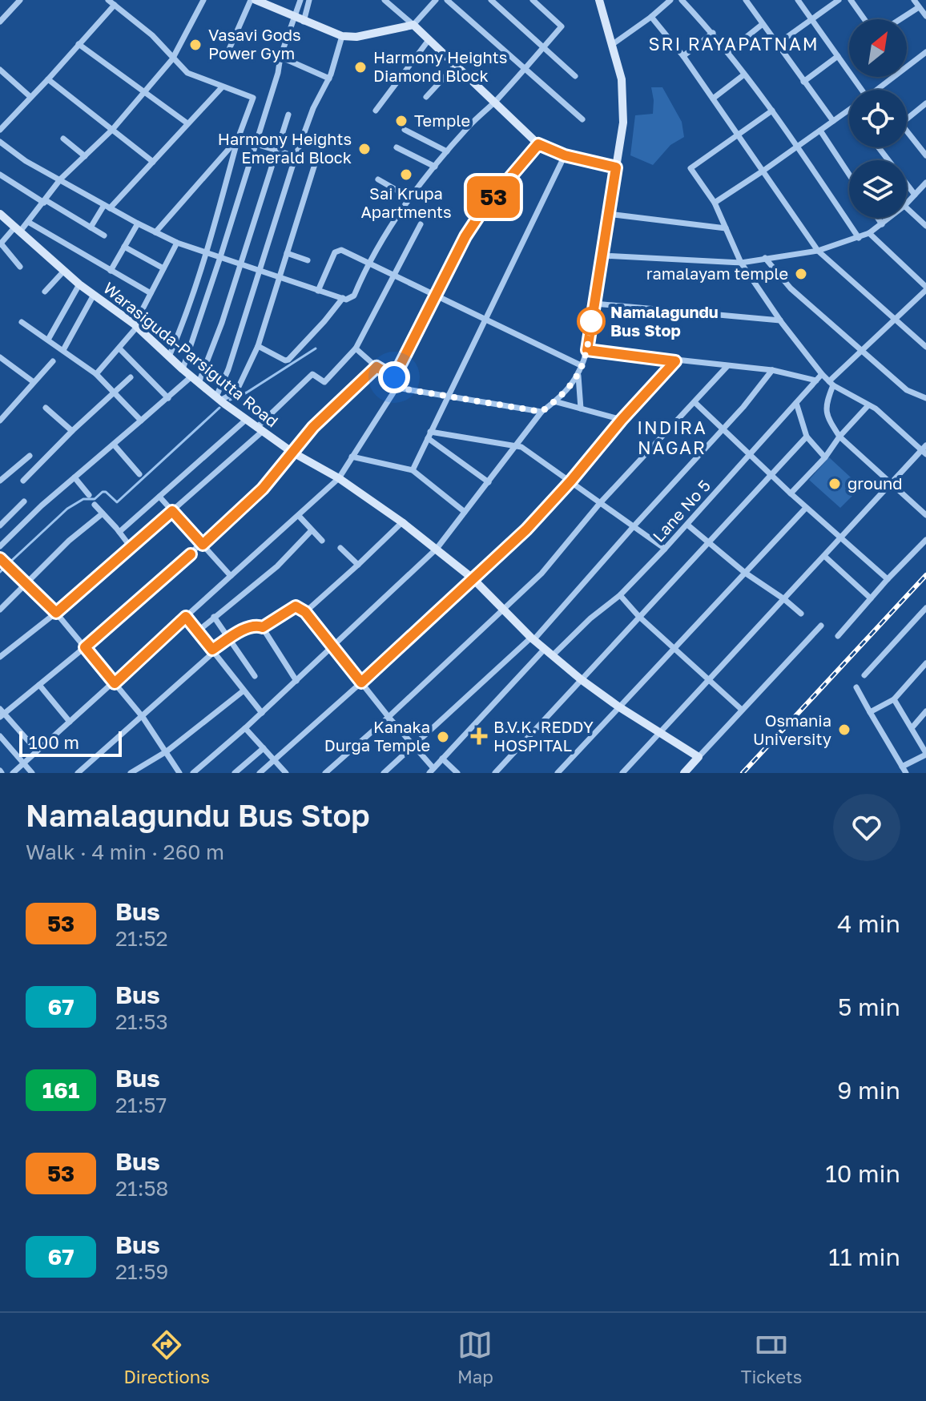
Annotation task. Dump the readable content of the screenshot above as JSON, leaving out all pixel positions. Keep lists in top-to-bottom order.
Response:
{
  "streets": {
    "street": ["Warasiguda-Parsigutta Road", "Lane No 5"]
  },
  "crossings": [
    ["Warasiguda-Parsigutta Road", "Lane No 5"]
  ],
  "districts": ["SRI RAYAPATNAM", "INDIRA NAGAR"],
  "places": {
    "other": [
      "Vasavi Gods Power Gym",
      "Harmony Heights Diamond Block",
      "Temple",
      "Harmony Heights Emerald Block",
      "Sai Krupa Apartments",
      "ramalayam temple",
      "Namalagundu Bus Stop",
      "ground",
      "Osmania University",
      "Kanaka Durga Temple"
    ],
    "health": ["B.V.K. REDDY HOSPITAL"]
  },
  "lines": ["bus line 53"],
  "scale_bar": "100 m",
  "north": "top right",
  "page": {
    "on_map": "53",
    "scale": "100 m",
    "heading": ["Namalagundu Bus Stop", "Walk · 4 min · 260 m"],
    "list": [
      {
        "mark": "53",
        "name": "Bus",
        "note": "21:52",
        "value": "4 min"
      },
      {
        "mark": "67",
        "name": "Bus",
        "note": "21:53",
        "value": "5 min"
      },
      {
        "mark": "161",
        "name": "Bus",
        "note": "21:57",
        "value": "9 min"
      },
      {
        "mark": "53",
        "name": "Bus",
        "note": "21:58",
        "value": "10 min"
      },
      {
        "mark": "67",
        "name": "Bus",
        "note": "21:59",
        "value": "11 min"
      }
    ],
    "tabs": ["Directions", "Map", "Tickets"]
  }
}
